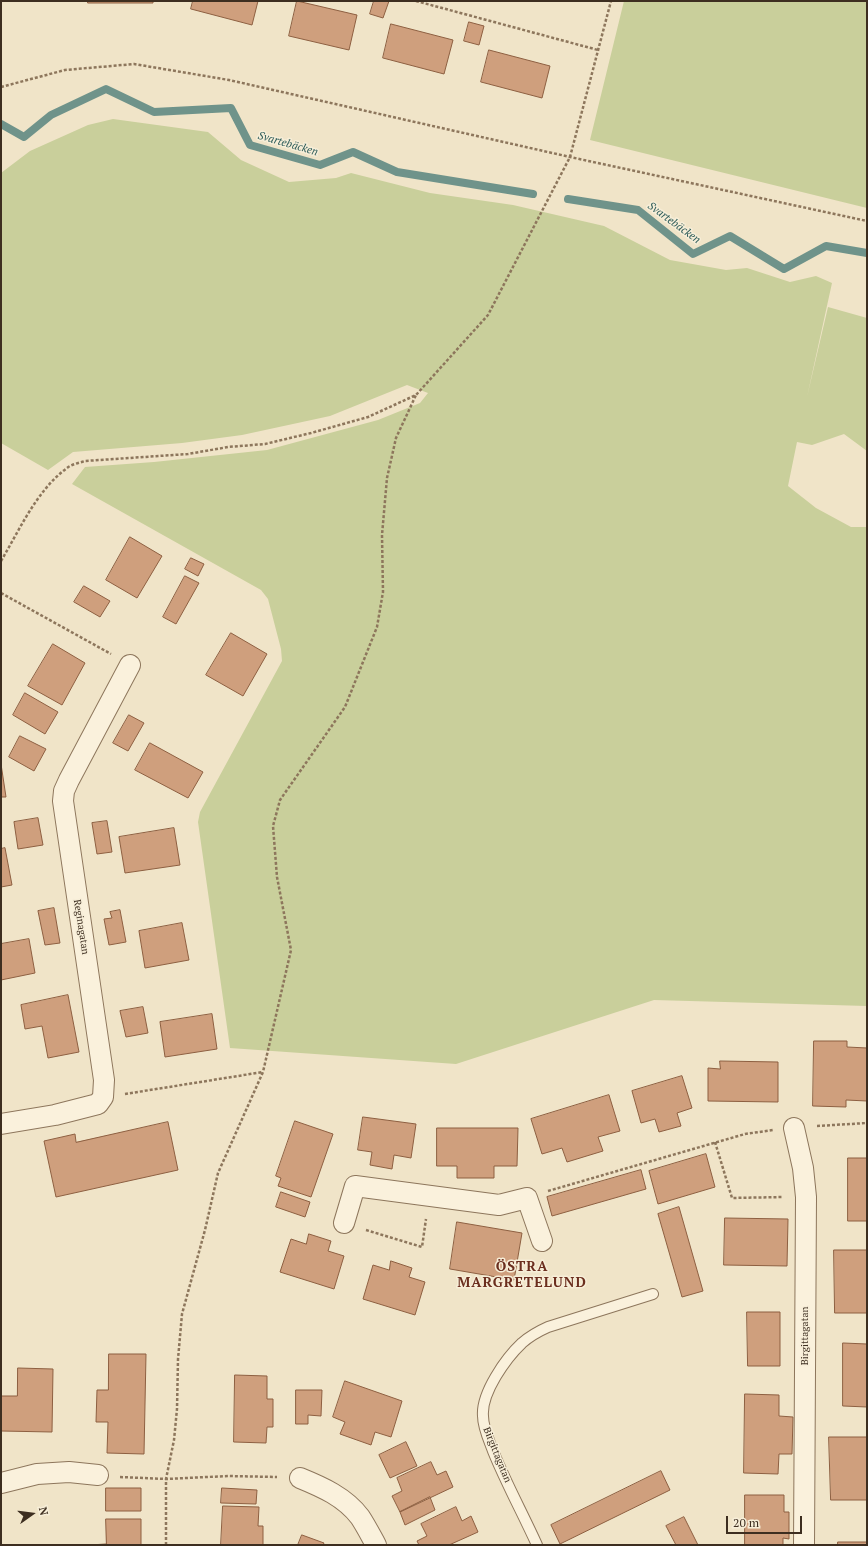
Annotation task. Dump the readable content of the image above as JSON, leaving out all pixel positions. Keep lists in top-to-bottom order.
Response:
{
  "streets": {
    "street": ["Reginagatan", "Birgittagatan"]
  },
  "districts": ["ÖSTRA MARGRETELUND"],
  "water": ["Svartebäcken"],
  "scale_bar": "20 m",
  "north": "right"
}
